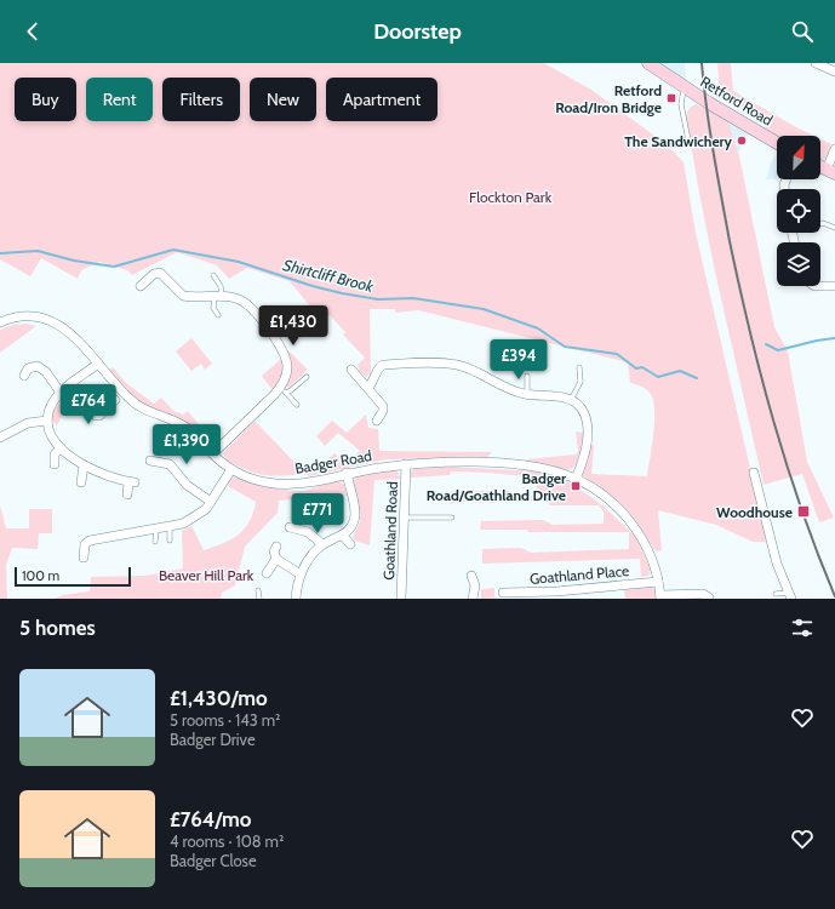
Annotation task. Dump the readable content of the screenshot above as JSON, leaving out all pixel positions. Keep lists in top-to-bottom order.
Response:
{
  "streets": {
    "main road": ["Retford Road"],
    "street": ["Badger Road", "Goathland Road", "Goathland Place"]
  },
  "crossings": [
    ["Badger Road", "Goathland Road"],
    ["Badger Road", "Goathland Place"]
  ],
  "water": ["Shirtcliff Brook"],
  "parks": ["Flockton Park", "Beaver Hill Park"],
  "places": {
    "transit": ["Retford Road/Iron Bridge", "Badger Road/Goathland Drive", "Woodhouse"],
    "other": ["The Sandwichery"]
  },
  "scale_bar": "100 m",
  "north": "top right",
  "page": {
    "header": "Doorstep",
    "chip": [
      "Buy",
      "Rent",
      "Filters",
      "New",
      "Apartment"
    ],
    "price": [
      "£1,430",
      "£394",
      "£764",
      "£1,390",
      "£771"
    ],
    "scale": "100 m",
    "heading": "5 homes",
    "list": [
      {
        "name": "£1,430/mo",
        "note": "5 rooms · 143 m² · Badger Drive"
      },
      {
        "name": "£764/mo",
        "note": "4 rooms · 108 m² · Badger Close"
      }
    ]
  }
}
